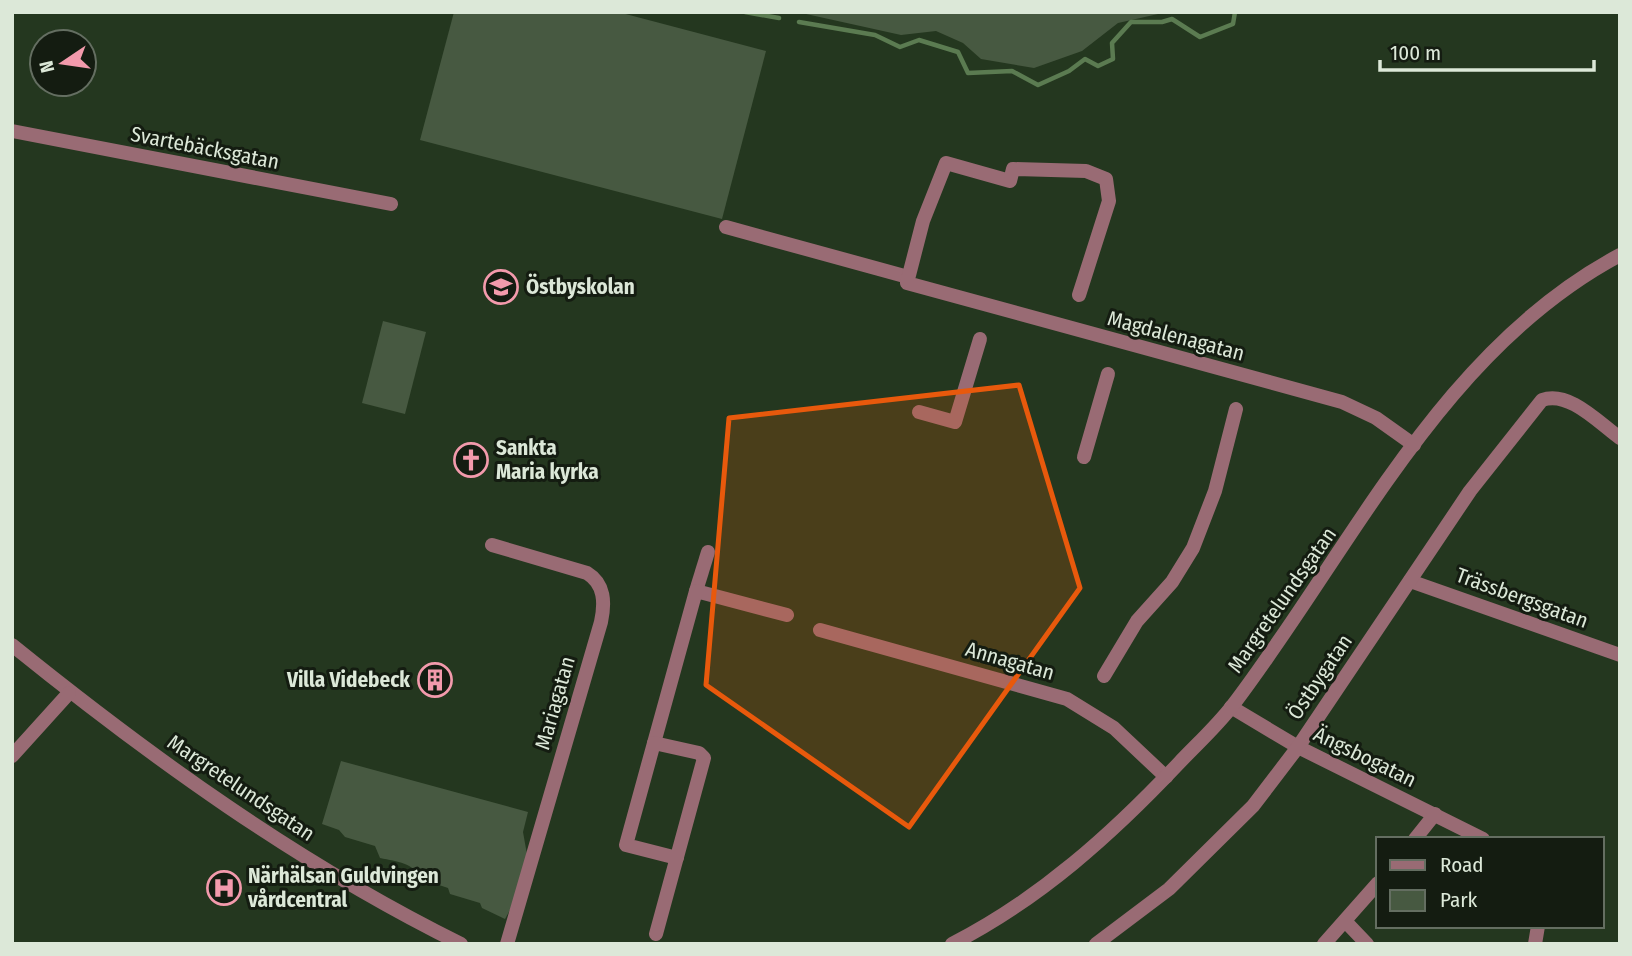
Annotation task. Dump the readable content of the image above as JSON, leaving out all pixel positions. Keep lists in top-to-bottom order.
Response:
{
  "streets": {
    "street": [
      "Svartebäcksgatan",
      "Magdalenagatan",
      "Trässbergsgatan",
      "Margretelundsgatan",
      "Annagatan",
      "Östbygatan",
      "Mariagatan",
      "Ängsbogatan"
    ]
  },
  "crossings": [
    ["Magdalenagatan", "Margretelundsgatan"],
    ["Trässbergsgatan", "Östbygatan"],
    ["Margretelundsgatan", "Annagatan"],
    ["Margretelundsgatan", "Ängsbogatan"],
    ["Östbygatan", "Ängsbogatan"]
  ],
  "places": {
    "school or university": ["Östbyskolan"],
    "church": ["Sankta Maria kyrka"],
    "building": ["Villa Videbeck"],
    "hospital": ["Närhälsan Guldvingen vårdcentral"]
  },
  "legend": ["Road", "Park"],
  "scale_bar": "100 m",
  "north": "left"
}
